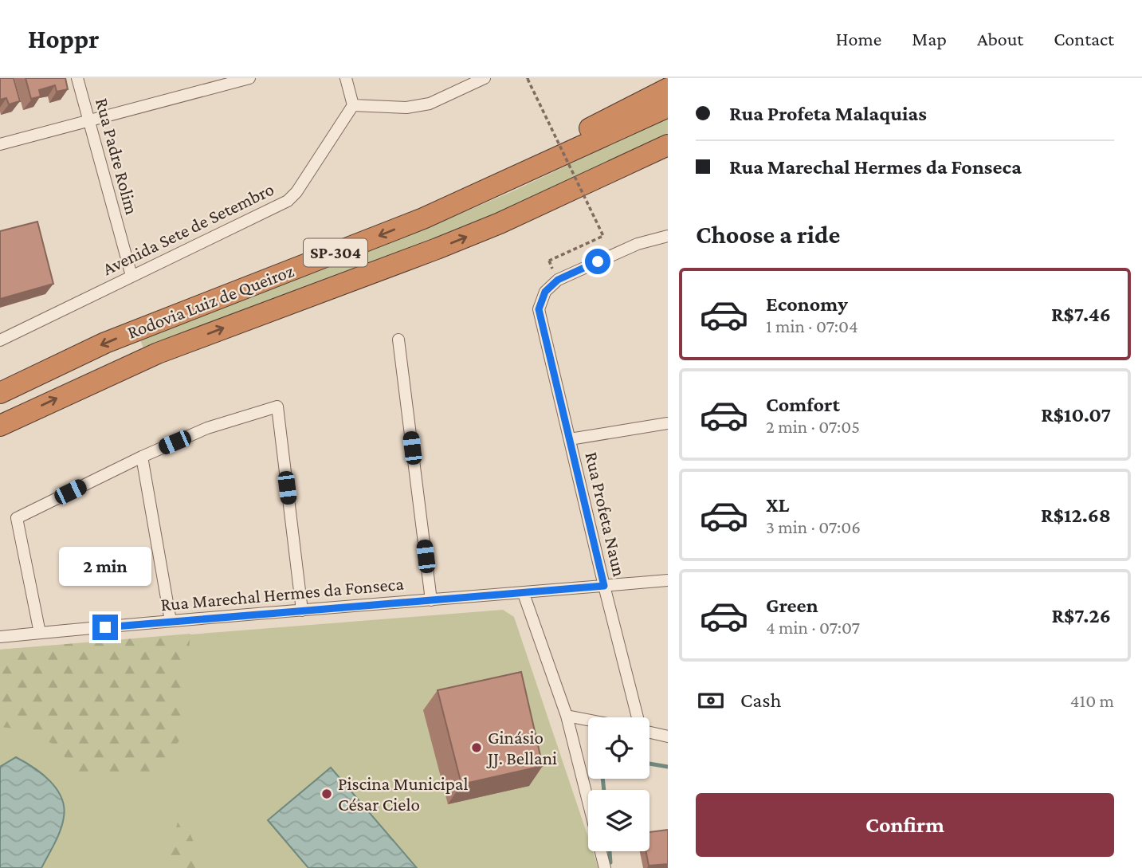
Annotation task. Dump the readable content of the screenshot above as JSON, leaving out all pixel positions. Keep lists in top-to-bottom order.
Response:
{
  "streets": {
    "highway": ["SP-304", "Rodovia Luiz de Queiroz"],
    "street": [
      "Rua Padre Rolim",
      "Avenida Sete de Setembro",
      "Rua Profeta Naun",
      "Rua Marechal Hermes da Fonseca"
    ]
  },
  "crossings": [
    ["Rua Padre Rolim", "Avenida Sete de Setembro"],
    ["Rua Profeta Naun", "Rua Marechal Hermes da Fonseca"]
  ],
  "places": ["Ginásio JJ. Bellani", "Piscina Municipal César Cielo"],
  "page": {
    "header": "Hoppr",
    "nav": [
      "Home",
      "Map",
      "About",
      "Contact"
    ],
    "banner": ["Rua Profeta Malaquias", "Rua Marechal Hermes da Fonseca"],
    "heading": "Choose a ride",
    "list": [
      {
        "name": "Economy",
        "note": "1 min · 07:04",
        "value": "R$7.46"
      },
      {
        "name": "Comfort",
        "note": "2 min · 07:05",
        "value": "R$10.07"
      },
      {
        "name": "XL",
        "note": "3 min · 07:06",
        "value": "R$12.68"
      },
      {
        "name": "Green",
        "note": "4 min · 07:07",
        "value": "R$7.26"
      }
    ],
    "bubble": "2 min",
    "pay": ["Cash", "410 m"],
    "buttons": "Confirm"
  }
}
